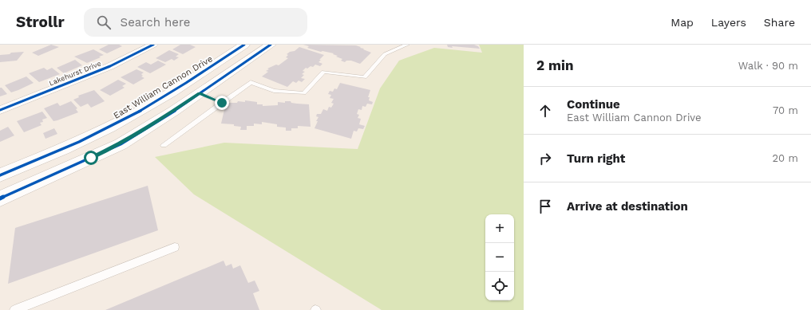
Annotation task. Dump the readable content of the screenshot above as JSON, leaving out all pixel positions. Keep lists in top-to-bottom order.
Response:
{
  "streets": {
    "main road": ["East William Cannon Drive"],
    "street": ["Lakehurst Drive"]
  },
  "page": {
    "header": "Strollr",
    "search": "Search here",
    "nav": ["Map", "Layers", "Share"],
    "heading": ["2 min", "Walk · 90 m"],
    "list": [
      ["Continue", "East William Cannon Drive", "70 m"],
      ["Turn right", "20 m"],
      "Arrive at destination"
    ],
    "map_buttons": ["+", "−"]
  }
}
